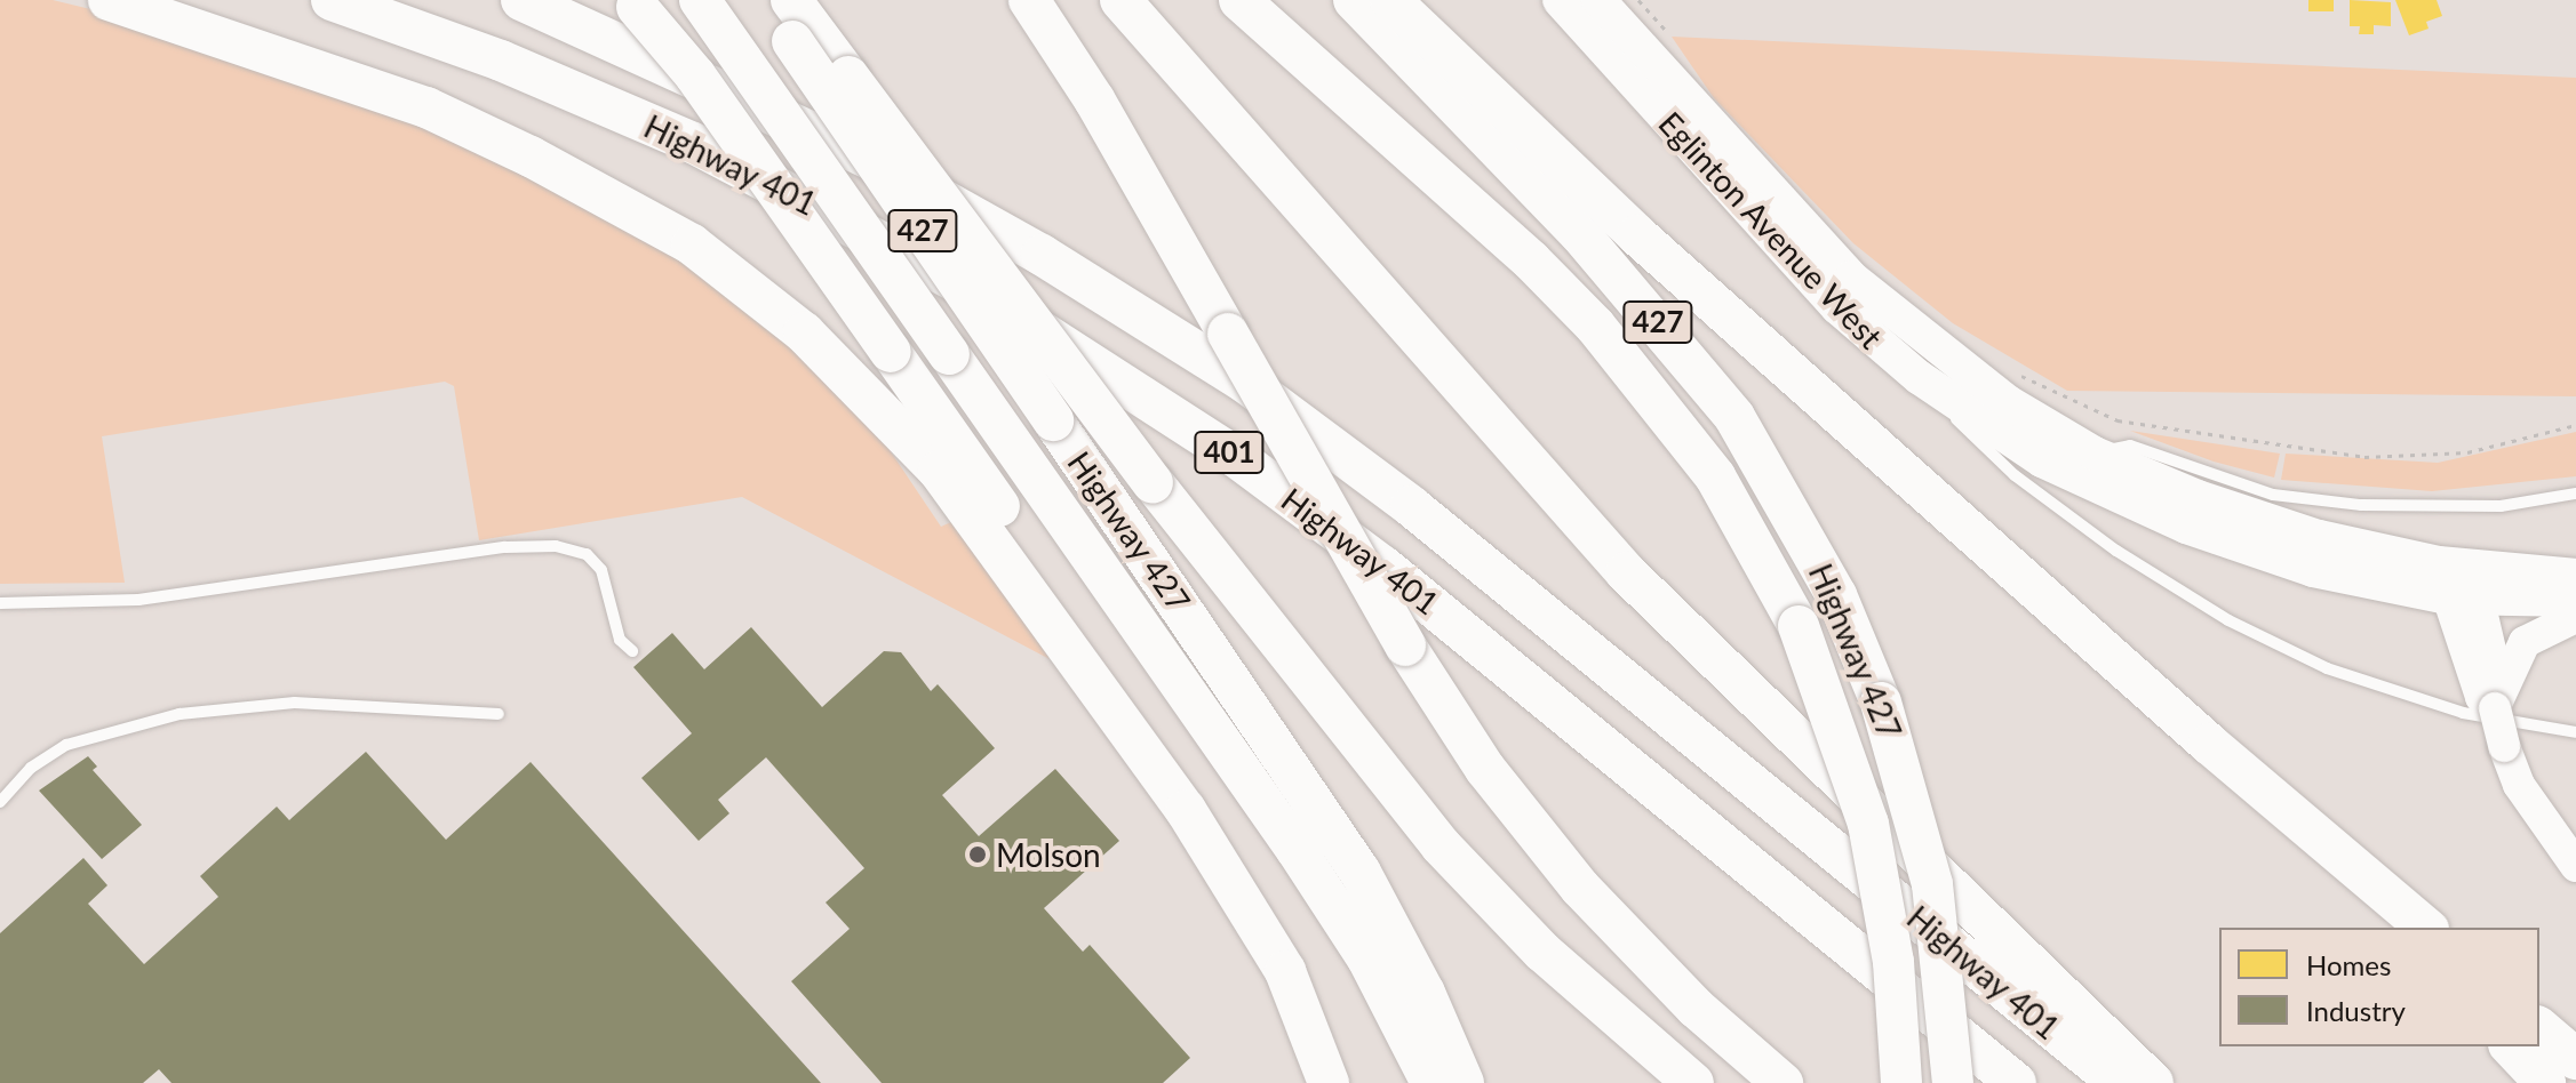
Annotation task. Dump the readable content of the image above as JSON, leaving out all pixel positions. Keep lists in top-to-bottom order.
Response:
{
  "streets": {
    "highway": [
      "Highway 401",
      "427",
      "401",
      "Highway 427"
    ],
    "main road": ["Eglinton Avenue West"]
  },
  "places": ["Molson"],
  "legend": ["Homes", "Industry"]
}
